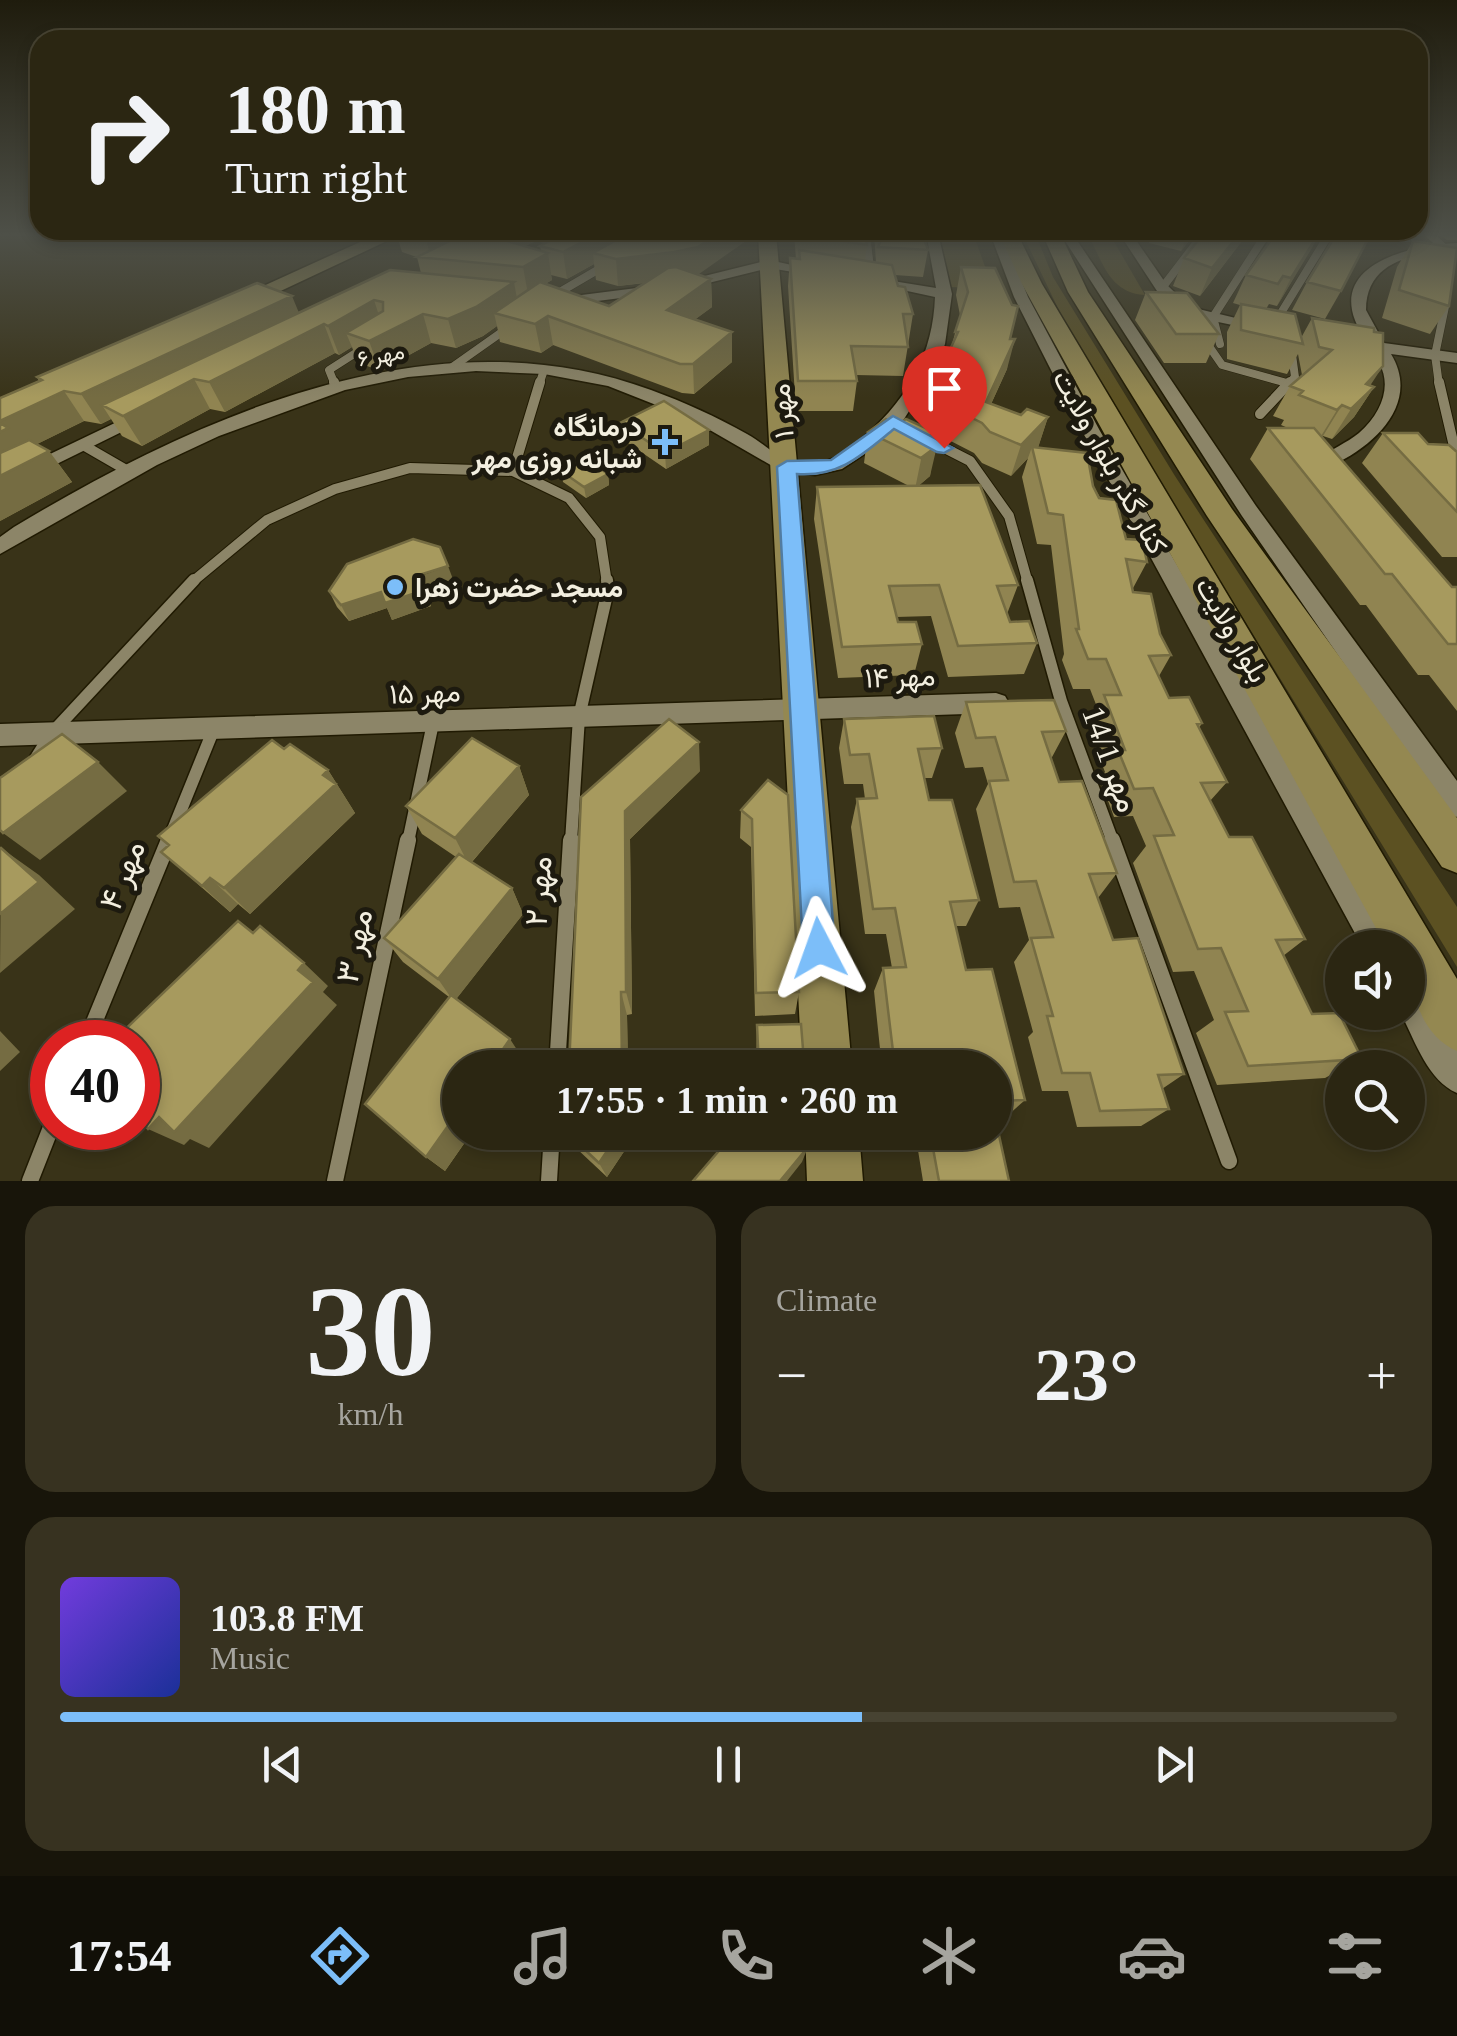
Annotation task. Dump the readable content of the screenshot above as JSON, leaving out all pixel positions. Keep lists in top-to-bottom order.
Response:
{
  "streets": {
    "main road": ["مهر ۱", "بلوار ولایت"],
    "street": [
      "مهر ۶",
      "کنار گذر بلوار ولایت",
      "مهر ۱۴",
      "مهر ۱۵"
    ],
    "lane": [
      "مهر 14/1",
      "مهر ۴",
      "مهر ۲",
      "مهر ۳"
    ]
  },
  "crossings": [
    ["مهر ۶", "مهر ۱"],
    ["مهر ۱", "مهر ۱۴"],
    ["مهر ۱", "مهر ۱۵"],
    ["مهر ۱۴", "مهر ۱۵"],
    ["مهر ۱۴", "مهر 14/1"],
    ["مهر ۱۵", "مهر ۴"],
    ["مهر ۱۵", "مهر ۲"],
    ["مهر ۱۵", "مهر ۳"]
  ],
  "places": {
    "health": ["درمانگاه شبانه روزی مهر"],
    "other": ["مسجد حضرت زهرا"]
  },
  "page": {
    "turn": ["180 m", "Turn right"],
    "limit": "40",
    "trip": "17:55 · 1 min · 260 m",
    "tile": [
      ["30", "km/h"],
      "Climate"
    ],
    "heat": ["−", "23°", "+"],
    "song": ["103.8 FM", "Music"],
    "tabs": "17:54"
  }
}
